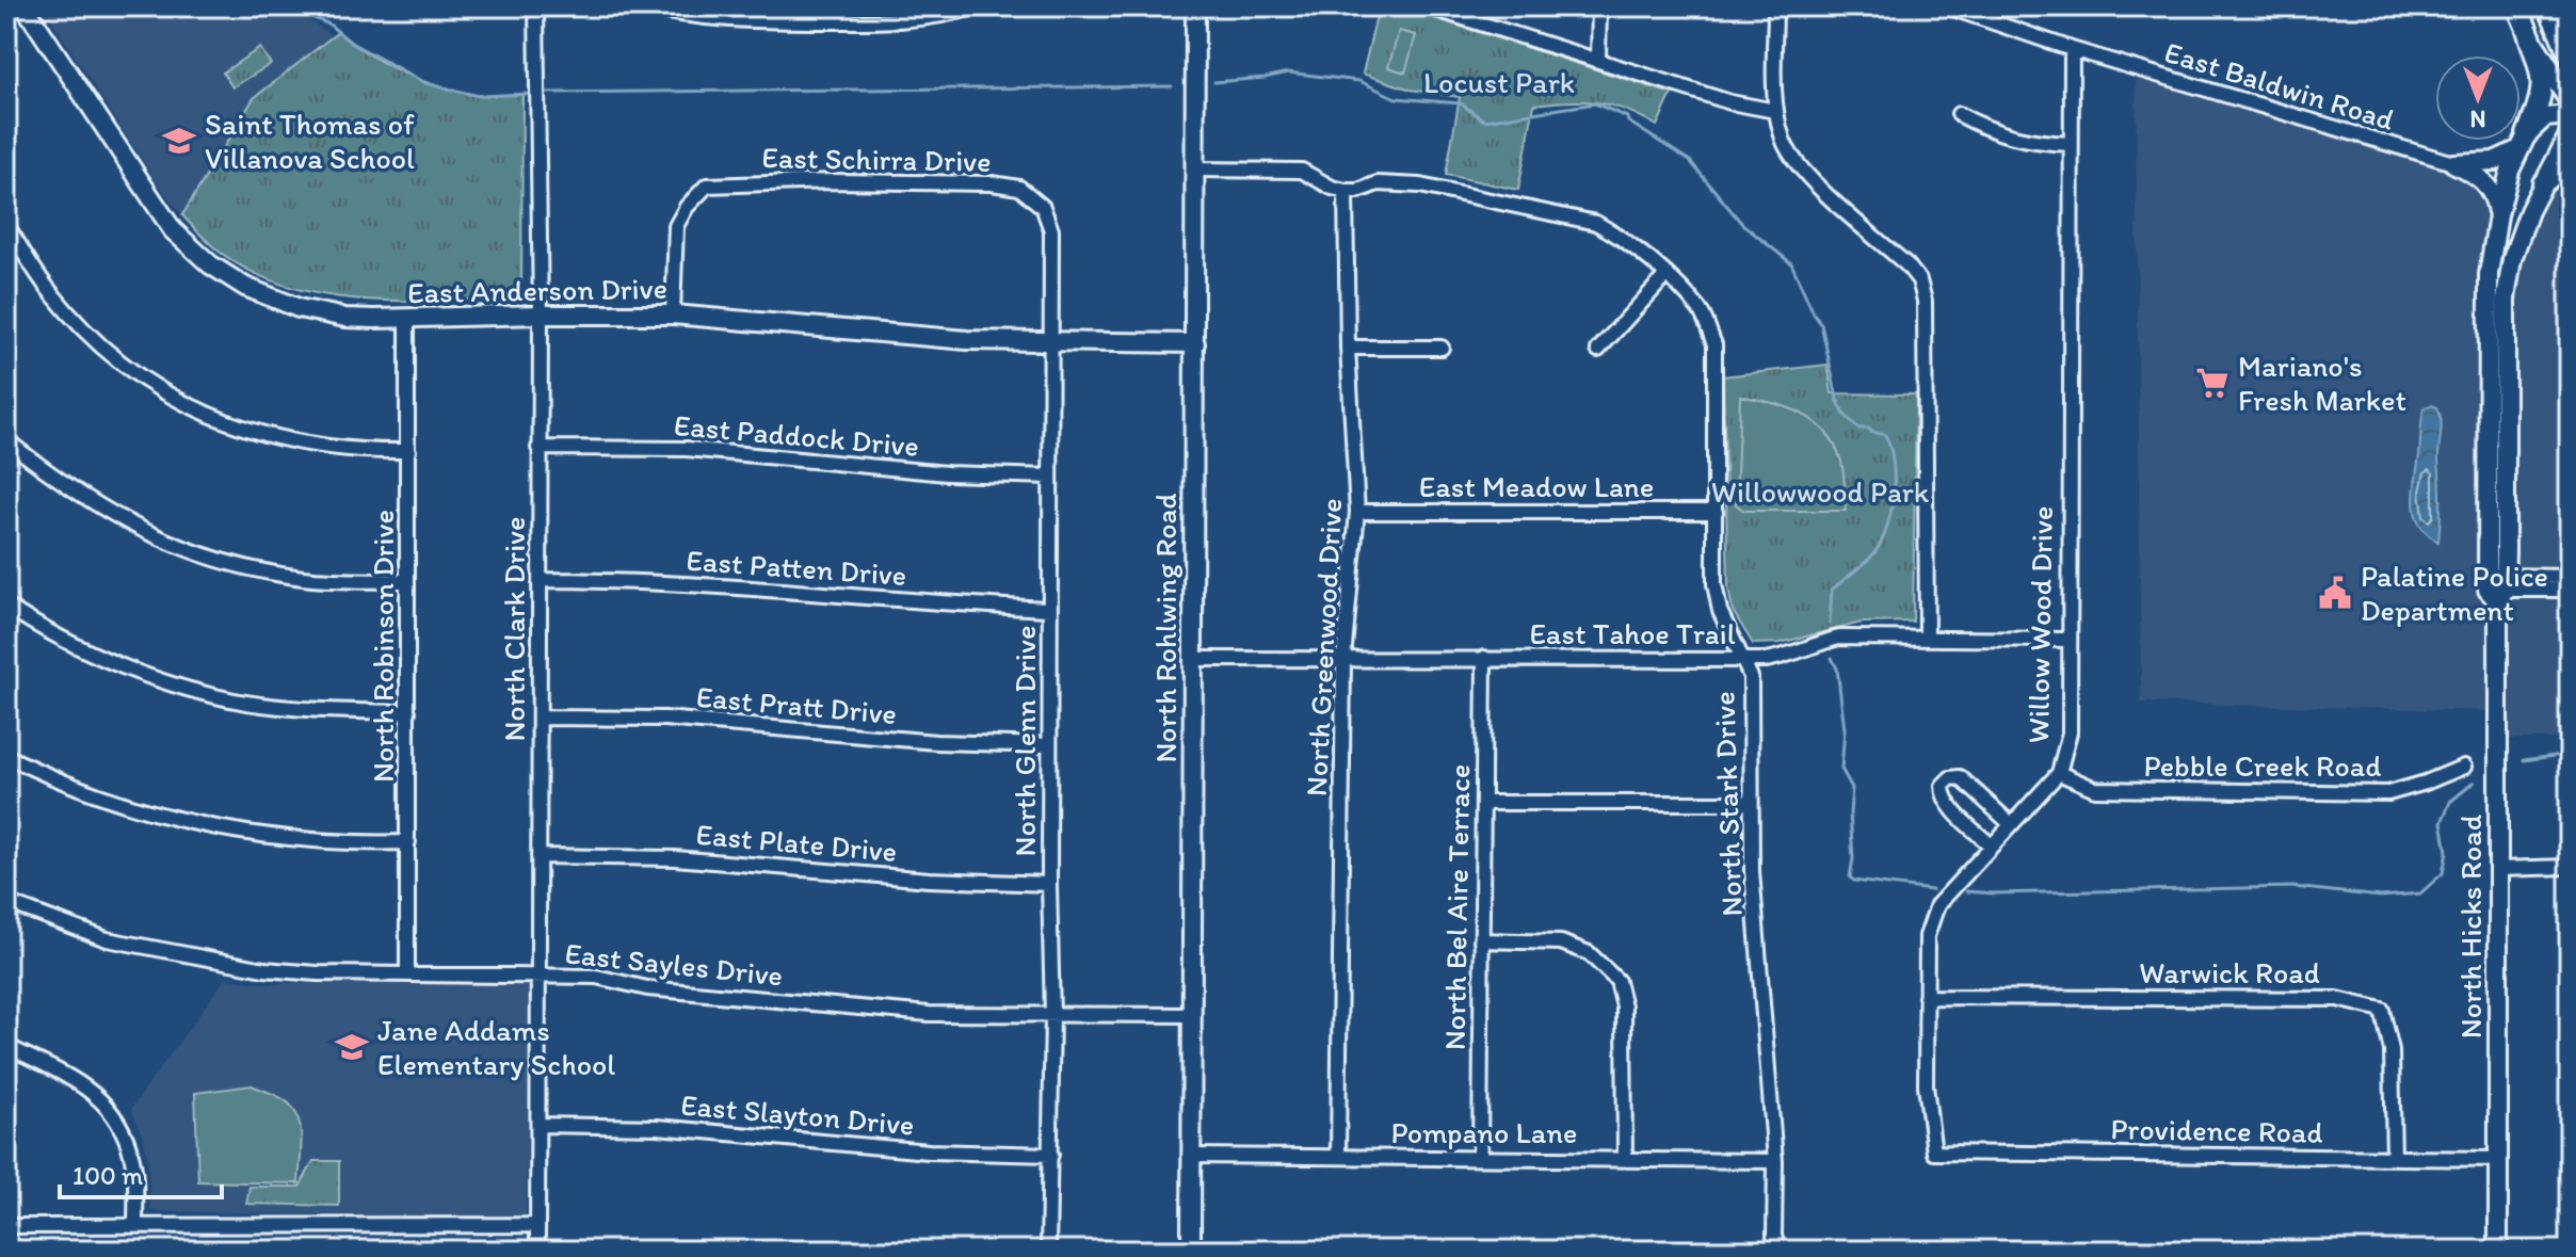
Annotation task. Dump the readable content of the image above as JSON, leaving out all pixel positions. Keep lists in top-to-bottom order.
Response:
{
  "streets": {
    "street": [
      "East Baldwin Road",
      "East Schirra Drive",
      "East Anderson Drive",
      "East Paddock Drive",
      "East Meadow Lane",
      "East Patten Drive",
      "Willow Wood Drive",
      "North Rohlwing Road",
      "North Clark Drive",
      "East Tahoe Trail",
      "North Robinson Drive",
      "North Greenwood Drive",
      "East Pratt Drive",
      "North Glenn Drive",
      "Pebble Creek Road",
      "North Stark Drive",
      "East Plate Drive",
      "North Bel Aire Terrace",
      "North Hicks Road",
      "East Sayles Drive",
      "Warwick Road",
      "East Slayton Drive",
      "Providence Road",
      "Pompano Lane"
    ]
  },
  "crossings": [
    ["East Baldwin Road", "Willow Wood Drive"],
    ["East Schirra Drive", "East Anderson Drive"],
    ["East Schirra Drive", "North Glenn Drive"],
    ["East Anderson Drive", "North Rohlwing Road"],
    ["East Anderson Drive", "North Clark Drive"],
    ["East Anderson Drive", "North Robinson Drive"],
    ["East Anderson Drive", "North Glenn Drive"],
    ["East Paddock Drive", "North Clark Drive"],
    ["East Paddock Drive", "North Glenn Drive"],
    ["East Meadow Lane", "North Greenwood Drive"],
    ["East Meadow Lane", "North Stark Drive"],
    ["East Patten Drive", "North Clark Drive"],
    ["East Patten Drive", "North Glenn Drive"],
    ["Willow Wood Drive", "East Tahoe Trail"],
    ["Willow Wood Drive", "Pebble Creek Road"],
    ["Willow Wood Drive", "Warwick Road"],
    ["Willow Wood Drive", "Providence Road"],
    ["North Rohlwing Road", "East Tahoe Trail"],
    ["North Rohlwing Road", "East Sayles Drive"],
    ["North Rohlwing Road", "Pompano Lane"],
    ["North Clark Drive", "East Pratt Drive"],
    ["North Clark Drive", "East Plate Drive"],
    ["North Clark Drive", "East Sayles Drive"],
    ["North Clark Drive", "East Slayton Drive"],
    ["East Tahoe Trail", "North Greenwood Drive"],
    ["East Tahoe Trail", "North Stark Drive"],
    ["East Tahoe Trail", "North Bel Aire Terrace"],
    ["North Robinson Drive", "East Sayles Drive"],
    ["North Greenwood Drive", "North Stark Drive"],
    ["North Greenwood Drive", "Pompano Lane"],
    ["East Pratt Drive", "North Glenn Drive"],
    ["North Glenn Drive", "East Plate Drive"],
    ["North Glenn Drive", "East Sayles Drive"],
    ["North Glenn Drive", "East Slayton Drive"],
    ["North Stark Drive", "Pompano Lane"],
    ["North Bel Aire Terrace", "Pompano Lane"],
    ["North Hicks Road", "Providence Road"],
    ["Warwick Road", "Providence Road"]
  ],
  "parks": ["Locust Park", "Willowwood Park"],
  "places": {
    "school or university": ["Saint Thomas of Villanova School", "Jane Addams Elementary School"],
    "supermarket": ["Mariano's Fresh Market"],
    "public building": ["Palatine Police Department"]
  },
  "scale_bar": "100 m",
  "north": "bottom"
}
